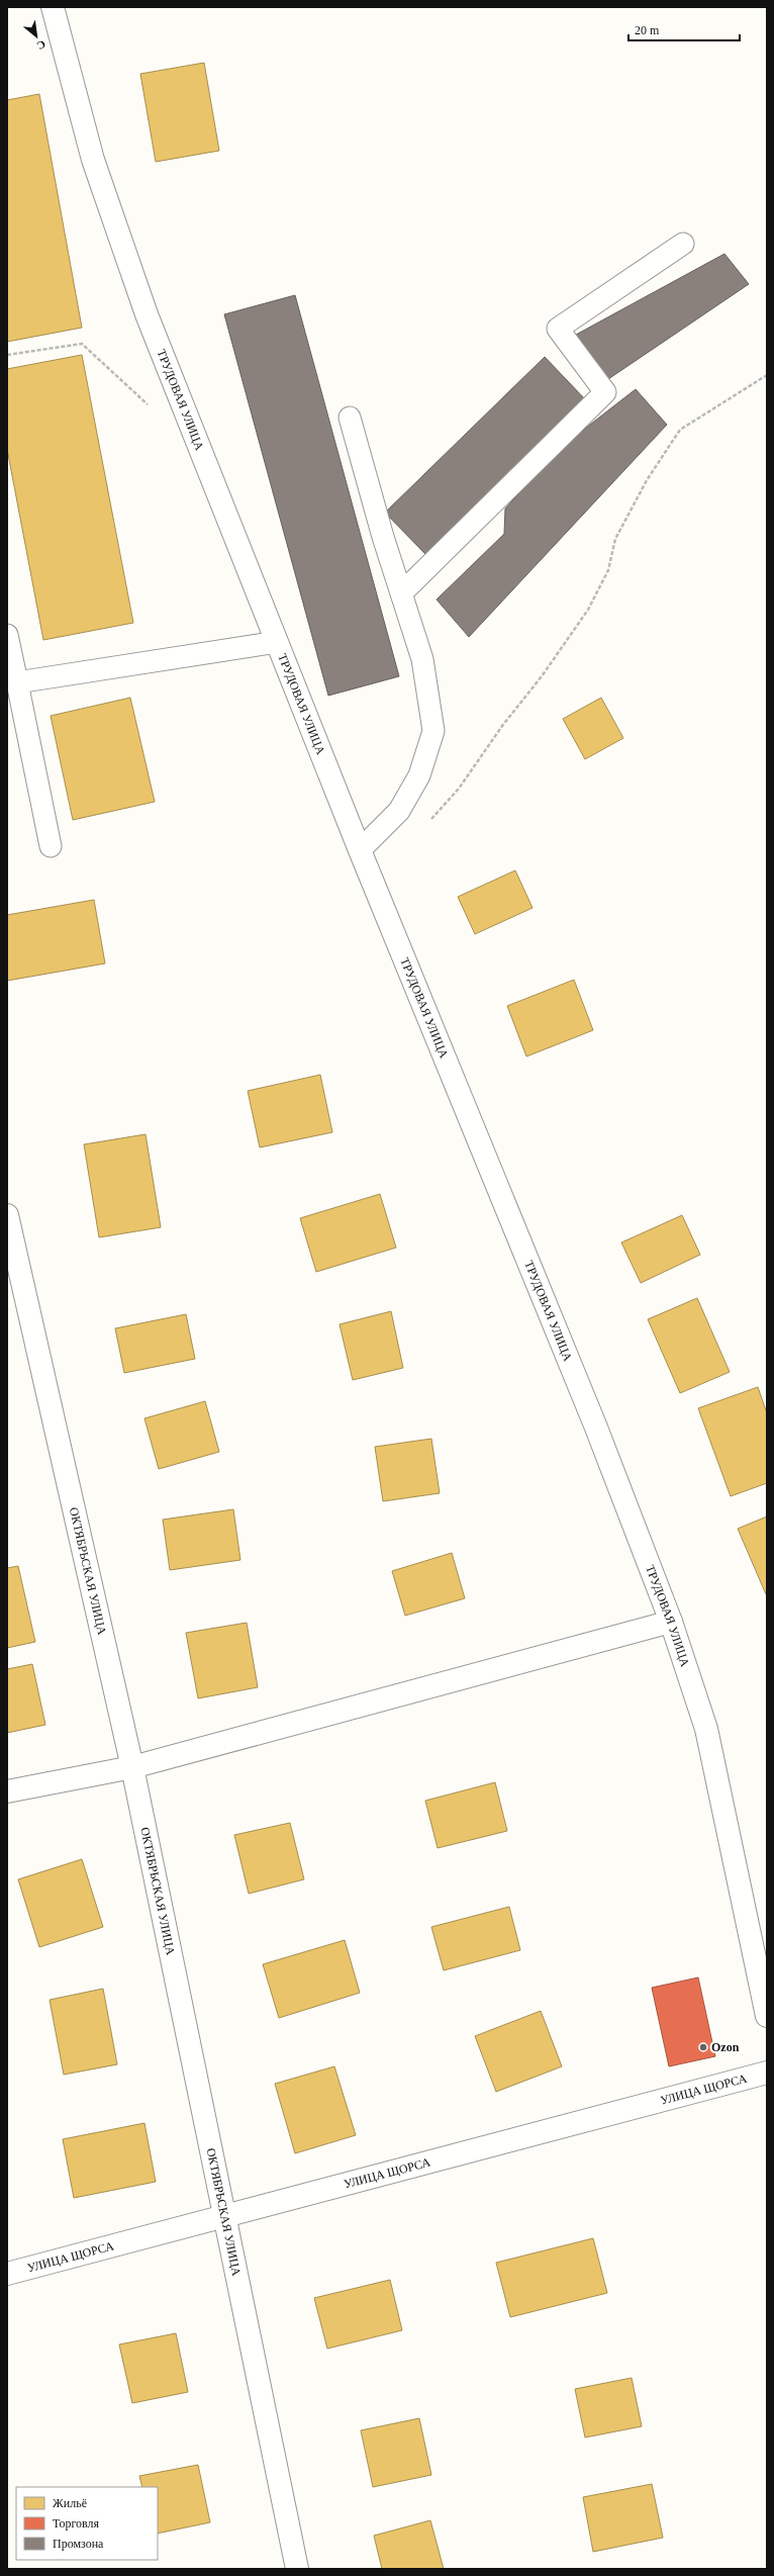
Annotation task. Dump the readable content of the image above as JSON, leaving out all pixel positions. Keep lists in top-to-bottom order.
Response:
{
  "streets": {
    "street": ["ТРУДОВАЯ УЛИЦА", "ОКТЯБРЬСКАЯ УЛИЦА", "УЛИЦА ЩОРСА"]
  },
  "crossings": [
    ["ОКТЯБРЬСКАЯ УЛИЦА", "УЛИЦА ЩОРСА"]
  ],
  "places": ["Ozon"],
  "legend": ["Жильё", "Торговля", "Промзона"],
  "scale_bar": "20 m",
  "north": "bottom right"
}
